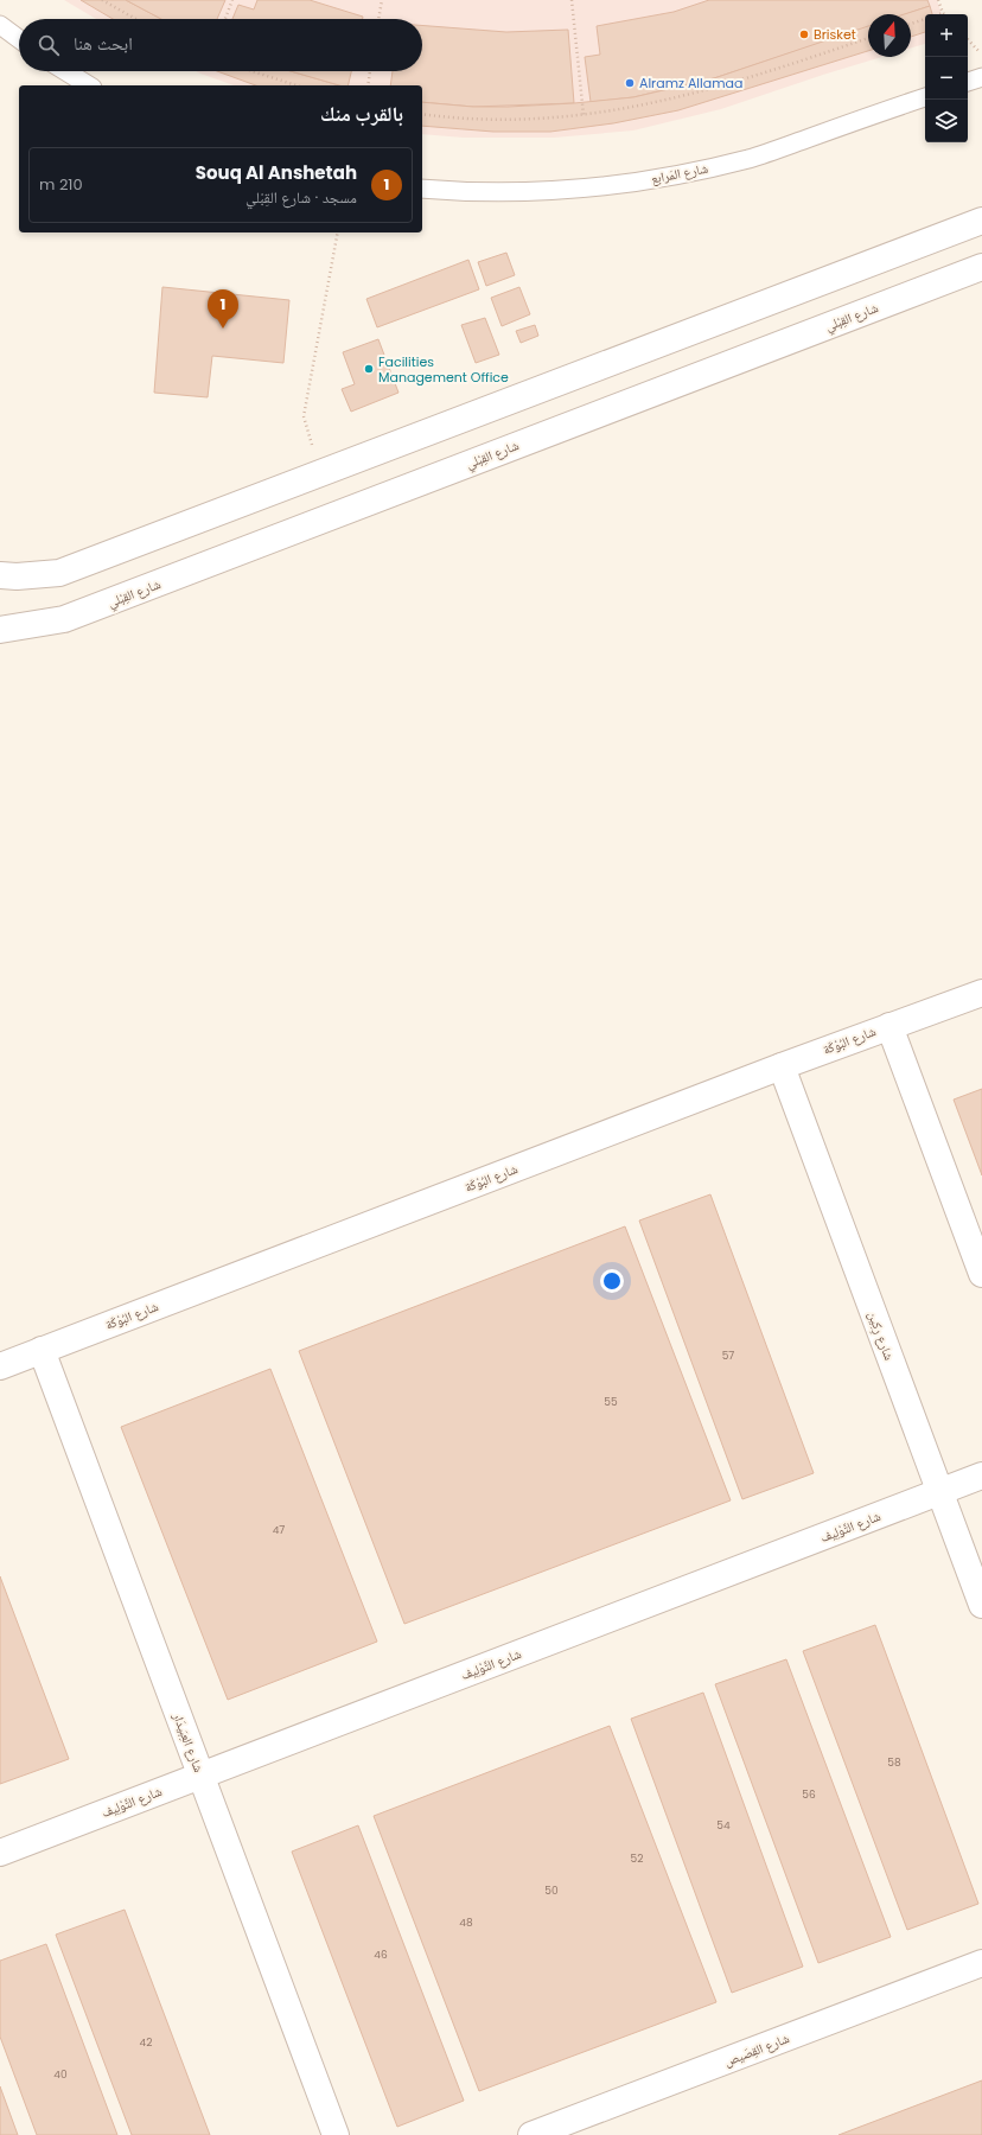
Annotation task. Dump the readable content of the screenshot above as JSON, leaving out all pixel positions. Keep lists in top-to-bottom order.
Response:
{
  "streets": {
    "street": [
      "شارع القِبْلي",
      "شارع البُوْكَة",
      "شارع رِكِين",
      "شارع التَّوْلِيف",
      "شارع العِبَيدَار",
      "شارع القِصَيص"
    ],
    "lane": ["شارع المَرابع"]
  },
  "crossings": [
    ["شارع البُوْكَة", "شارع رِكِين"],
    ["شارع البُوْكَة", "شارع العِبَيدَار"],
    ["شارع رِكِين", "شارع التَّوْلِيف"],
    ["شارع التَّوْلِيف", "شارع العِبَيدَار"]
  ],
  "places": ["Brisket", "Alramz Allamaa", "Facilities Management Office"],
  "house_numbers": [
    "57",
    "55",
    "47",
    "58",
    "56",
    "54",
    "52",
    "50",
    "48",
    "46",
    "42",
    "40"
  ],
  "north": "top",
  "page": {
    "map_buttons": ["+", "−"],
    "search": "ابحث هنا",
    "heading": "بالقرب منك",
    "list": [
      {
        "mark": "1",
        "name": "Souq Al Anshetah",
        "note": "مسجد · شارع القِبْلي",
        "value": "210 m"
      }
    ],
    "pins": "1"
  }
}
